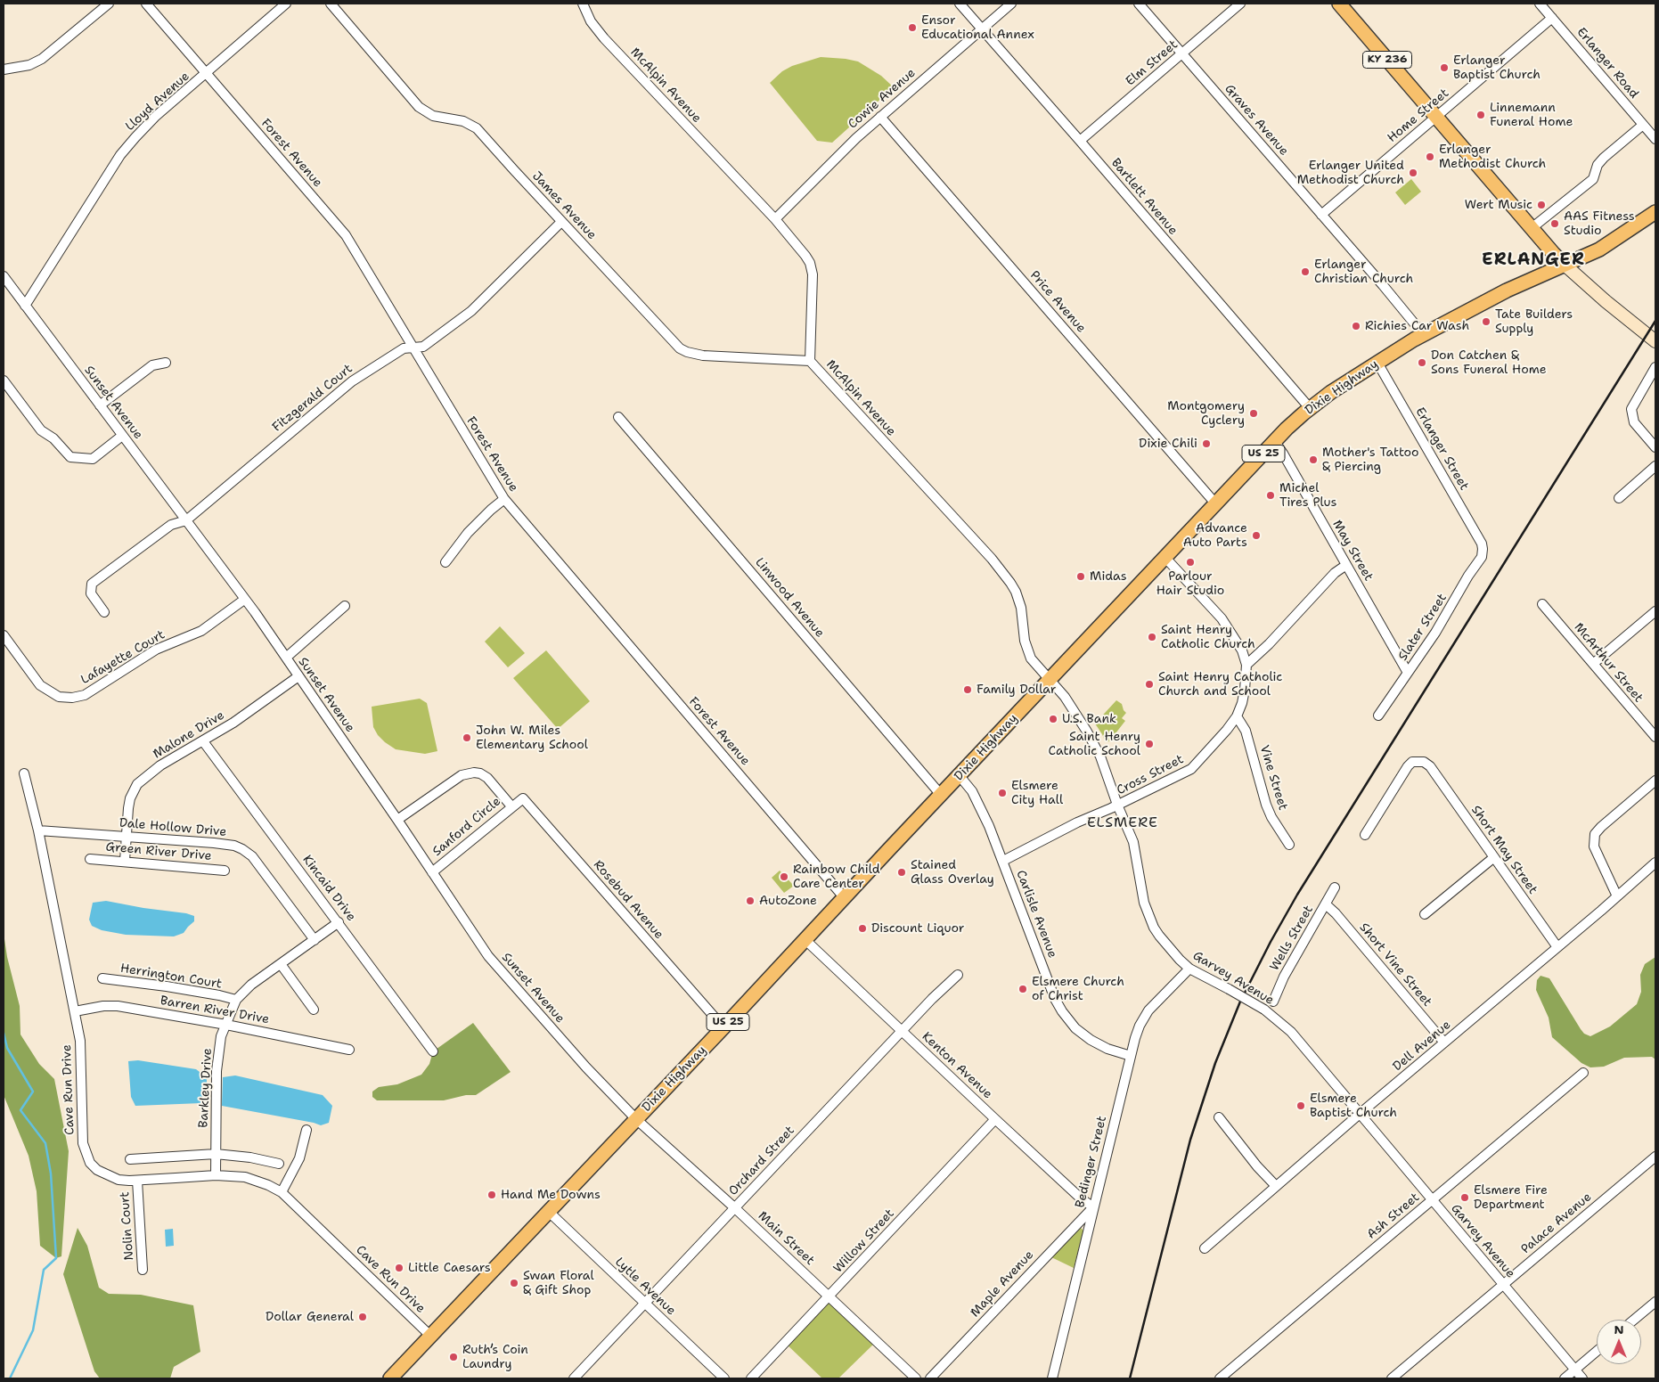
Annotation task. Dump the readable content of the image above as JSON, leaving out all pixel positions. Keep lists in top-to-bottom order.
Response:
{
  "streets": {
    "main road": ["KY 236", "Dixie Highway", "US 25"],
    "street": [
      "Elm Street",
      "Erlanger Road",
      "McAlpin Avenue",
      "Cowie Avenue",
      "Lloyd Avenue",
      "Home Street",
      "Graves Avenue",
      "Forest Avenue",
      "Bartlett Avenue",
      "James Avenue",
      "Price Avenue",
      "Fitzgerald Court",
      "Sunset Avenue",
      "Erlanger Street",
      "May Street",
      "Linwood Avenue",
      "Slater Street",
      "Lafayette Court",
      "McArthur Street",
      "Malone Drive",
      "Cross Street",
      "Vine Street",
      "Sanford Circle",
      "Dale Hollow Drive",
      "Short May Street",
      "Green River Drive",
      "Kincaid Drive",
      "Rosebud Avenue",
      "Carlisle Avenue",
      "Wells Street",
      "Short Vine Street",
      "Herrington Court",
      "Garvey Avenue",
      "Barren River Drive",
      "Dell Avenue",
      "Kenton Avenue",
      "Barkley Drive",
      "Cave Run Drive",
      "Orchard Street",
      "Bedinger Street",
      "Ash Street",
      "Palace Avenue",
      "Nolin Court",
      "Main Street",
      "Willow Street",
      "Maple Avenue",
      "Lytle Avenue"
    ]
  },
  "crossings": [
    ["KY 236", "Home Street"],
    ["KY 236", "Dixie Highway"],
    ["Elm Street", "Graves Avenue"],
    ["Elm Street", "Bartlett Avenue"],
    ["Erlanger Road", "Home Street"],
    ["McAlpin Avenue", "Cowie Avenue"],
    ["McAlpin Avenue", "James Avenue"],
    ["McAlpin Avenue", "Dixie Highway"],
    ["McAlpin Avenue", "Garvey Avenue"],
    ["Cowie Avenue", "Bartlett Avenue"],
    ["Cowie Avenue", "Price Avenue"],
    ["Lloyd Avenue", "Forest Avenue"],
    ["Lloyd Avenue", "Sunset Avenue"],
    ["Home Street", "Graves Avenue"],
    ["Graves Avenue", "Dixie Highway"],
    ["Forest Avenue", "Dixie Highway"],
    ["Forest Avenue", "Fitzgerald Court"],
    ["Bartlett Avenue", "Dixie Highway"],
    ["James Avenue", "Fitzgerald Court"],
    ["Price Avenue", "Dixie Highway"],
    ["Dixie Highway", "Sunset Avenue"],
    ["Dixie Highway", "Erlanger Street"],
    ["Dixie Highway", "May Street"],
    ["Dixie Highway", "Linwood Avenue"],
    ["Dixie Highway", "Rosebud Avenue"],
    ["Dixie Highway", "Carlisle Avenue"],
    ["Dixie Highway", "Garvey Avenue"],
    ["Dixie Highway", "Kenton Avenue"],
    ["Dixie Highway", "Cave Run Drive"],
    ["Dixie Highway", "Main Street"],
    ["Dixie Highway", "Lytle Avenue"],
    ["Fitzgerald Court", "Sunset Avenue"],
    ["Sunset Avenue", "Lafayette Court"],
    ["Sunset Avenue", "Malone Drive"],
    ["Sunset Avenue", "Sanford Circle"],
    ["Sunset Avenue", "Main Street"],
    ["Erlanger Street", "Slater Street"],
    ["May Street", "Slater Street"],
    ["Malone Drive", "Dale Hollow Drive"],
    ["Malone Drive", "Green River Drive"],
    ["Malone Drive", "Kincaid Drive"],
    ["Cross Street", "Vine Street"],
    ["Cross Street", "Carlisle Avenue"],
    ["Cross Street", "Garvey Avenue"],
    ["Sanford Circle", "Rosebud Avenue"],
    ["Dale Hollow Drive", "Barkley Drive"],
    ["Dale Hollow Drive", "Cave Run Drive"],
    ["Short May Street", "Dell Avenue"],
    ["Kincaid Drive", "Barkley Drive"],
    ["Carlisle Avenue", "Bedinger Street"],
    ["Wells Street", "Short Vine Street"],
    ["Short Vine Street", "Dell Avenue"],
    ["Herrington Court", "Barkley Drive"],
    ["Garvey Avenue", "Dell Avenue"],
    ["Garvey Avenue", "Bedinger Street"],
    ["Garvey Avenue", "Ash Street"],
    ["Garvey Avenue", "Palace Avenue"],
    ["Barren River Drive", "Barkley Drive"],
    ["Barren River Drive", "Cave Run Drive"],
    ["Kenton Avenue", "Orchard Street"],
    ["Kenton Avenue", "Bedinger Street"],
    ["Kenton Avenue", "Willow Street"],
    ["Kenton Avenue", "Maple Avenue"],
    ["Barkley Drive", "Cave Run Drive"],
    ["Cave Run Drive", "Nolin Court"],
    ["Orchard Street", "Main Street"],
    ["Orchard Street", "Lytle Avenue"],
    ["Bedinger Street", "Maple Avenue"],
    ["Main Street", "Willow Street"]
  ],
  "districts": ["ERLANGER", "ELSMERE"],
  "places": [
    "Ensor Educational Annex",
    "Erlanger Baptist Church",
    "Linnemann Funeral Home",
    "Erlanger Methodist Church",
    "Erlanger United Methodist Church",
    "Wert Music",
    "AAS Fitness Studio",
    "Erlanger Christian Church",
    "Tate Builders Supply",
    "Richies Car Wash",
    "Don Catchen & Sons Funeral Home",
    "Montgomery Cyclery",
    "Dixie Chili",
    "Mother's Tattoo & Piercing",
    "Michel Tires Plus",
    "Advance Auto Parts",
    "Parlour Hair Studio",
    "Midas",
    "Saint Henry Catholic Church",
    "Saint Henry Catholic Church and School",
    "Family Dollar",
    "U.S. Bank",
    "John W. Miles Elementary School",
    "Saint Henry Catholic School",
    "Elsmere City Hall",
    "Stained Glass Overlay",
    "Rainbow Child Care Center",
    "AutoZone",
    "Discount Liquor",
    "Elsmere Church of Christ",
    "Elsmere Baptist Church",
    "Hand Me Downs",
    "Elsmere Fire Department",
    "Little Caesars",
    "Swan Floral & Gift Shop",
    "Dollar General",
    "Ruth’s Coin Laundry"
  ],
  "north": "top"
}
